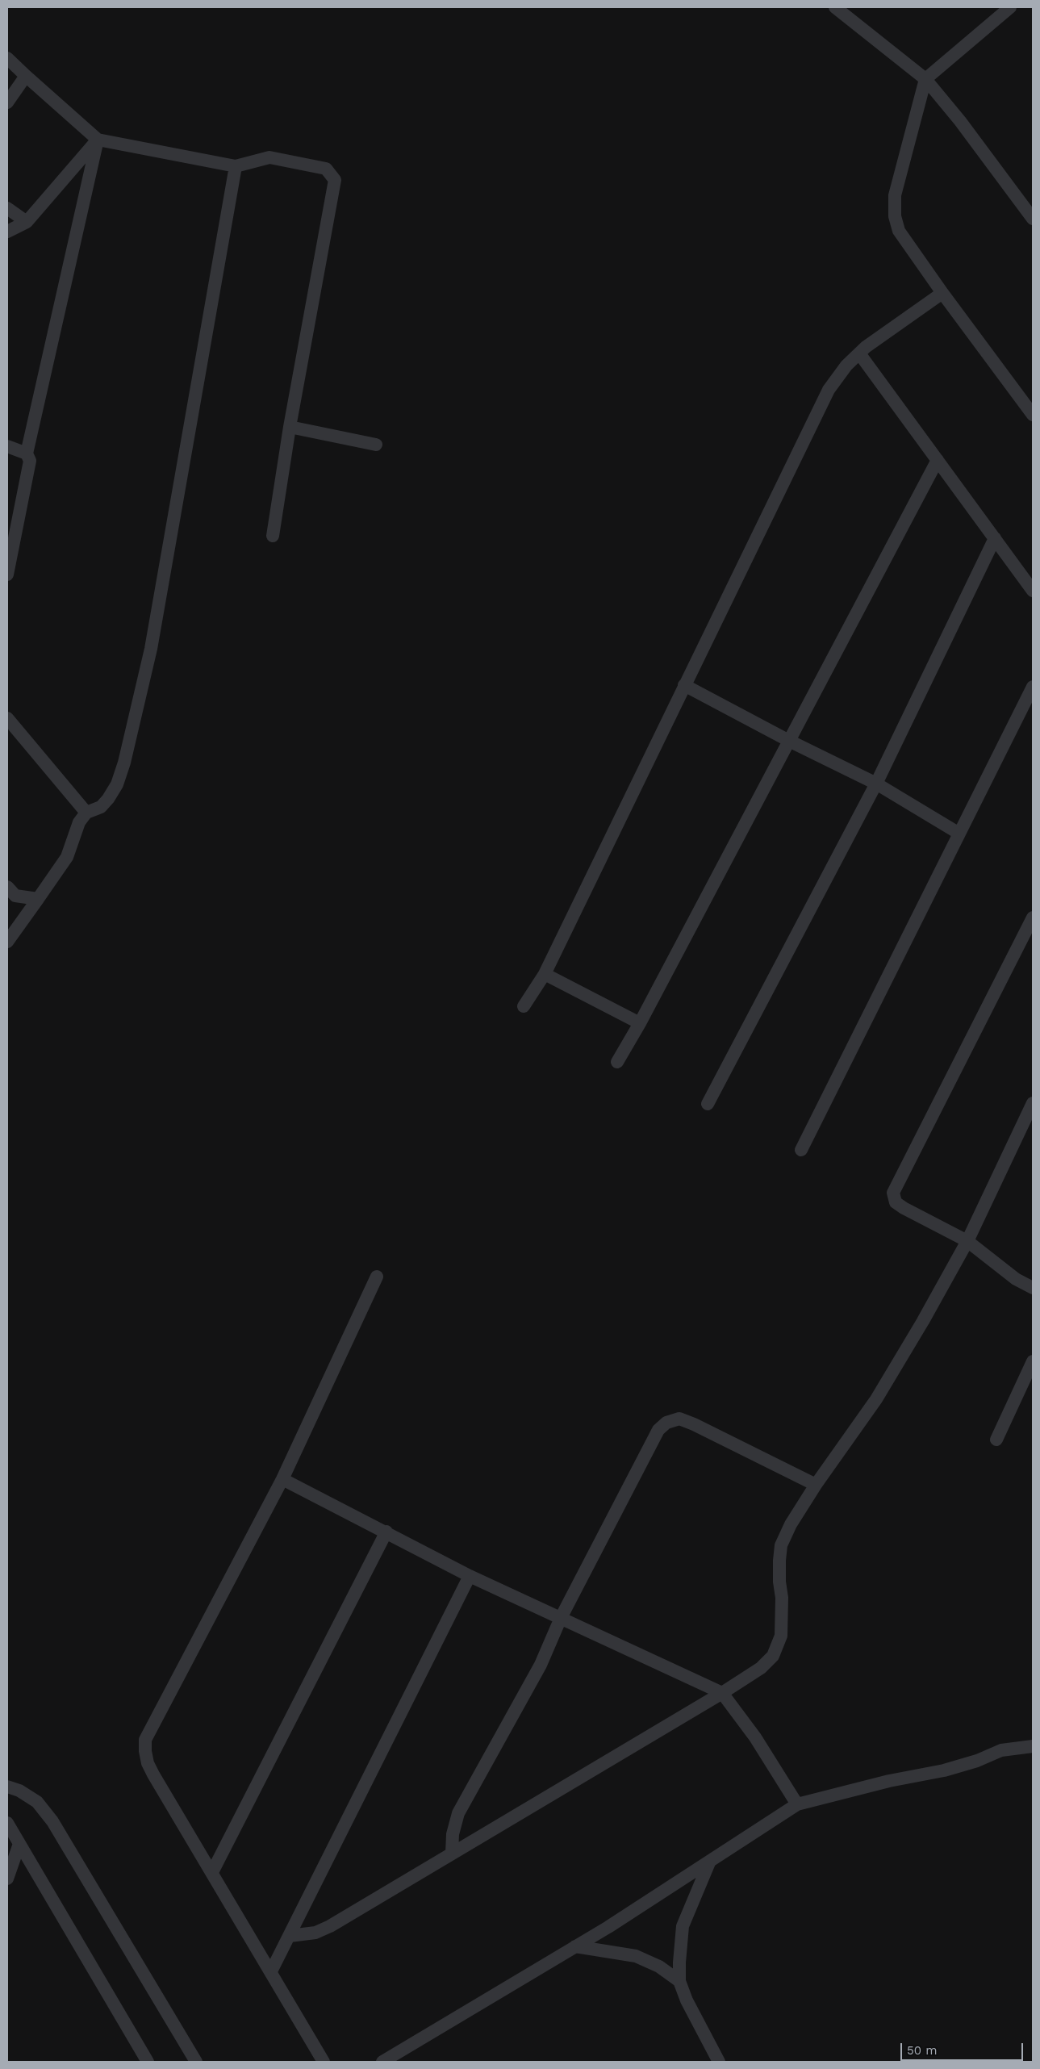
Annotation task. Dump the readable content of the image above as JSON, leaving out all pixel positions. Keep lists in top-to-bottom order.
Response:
{
  "scale_bar": "50 m"
}
